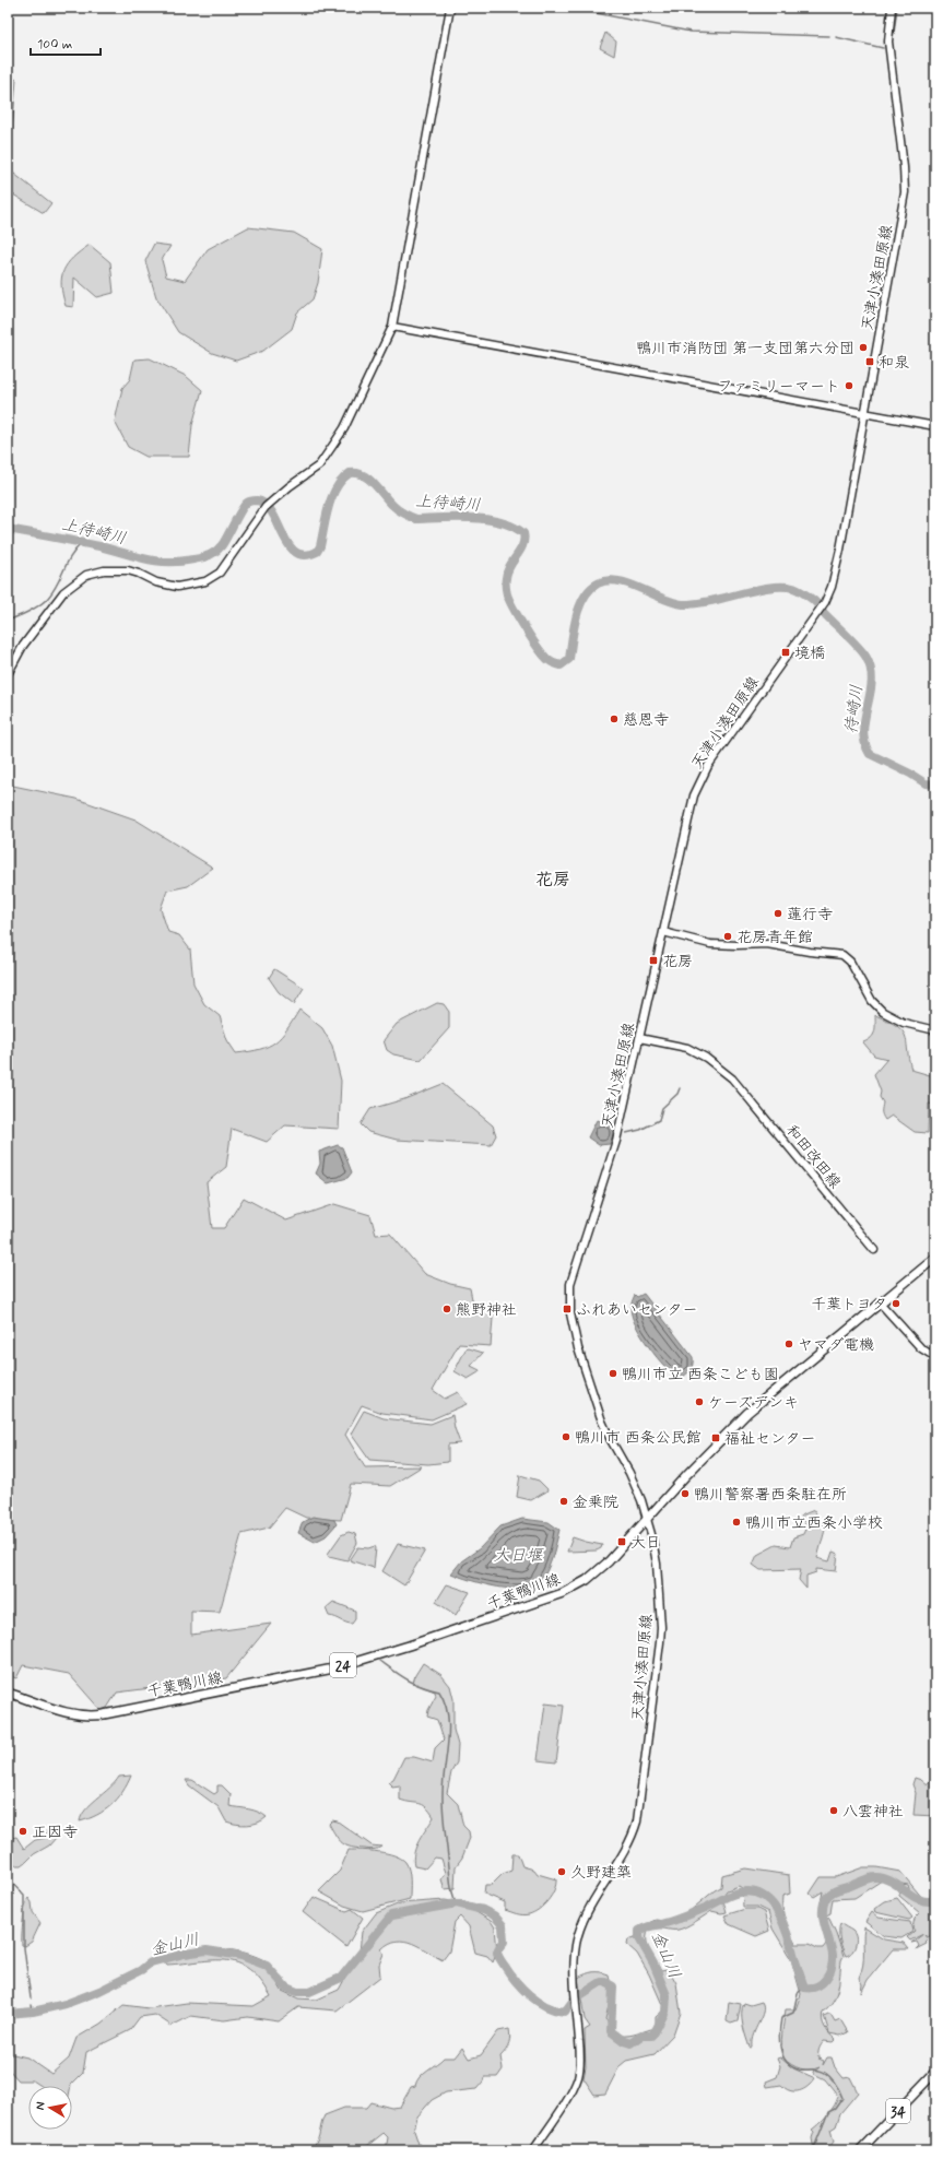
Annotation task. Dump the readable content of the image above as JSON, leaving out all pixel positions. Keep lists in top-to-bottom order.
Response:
{
  "streets": {
    "main road": [
      "天津小湊田原線",
      "和田改田線",
      "千葉鴨川線",
      "24",
      "34"
    ]
  },
  "crossings": [
    ["天津小湊田原線", "和田改田線"],
    ["天津小湊田原線", "千葉鴨川線"]
  ],
  "districts": ["花房"],
  "water": [
    "上待崎川",
    "待崎川",
    "大日堰",
    "金山川"
  ],
  "places": {
    "other": [
      "鴨川市消防団 第一支団第六分団",
      "ファミリーマート",
      "慈恩寺",
      "蓮行寺",
      "花房青年館",
      "千葉トヨタ",
      "熊野神社",
      "ヤマダ電機",
      "鴨川市立 西条こども園",
      "ケーズデンキ",
      "鴨川市 西条公民館",
      "鴨川警察署西条駐在所",
      "金乗院",
      "鴨川市立西条小学校",
      "八雲神社",
      "正因寺",
      "久野建築"
    ],
    "transit": [
      "和泉",
      "境橋",
      "花房",
      "ふれあいセンター",
      "福祉センター",
      "大日"
    ]
  },
  "scale_bar": "100 m",
  "north": "left"
}
